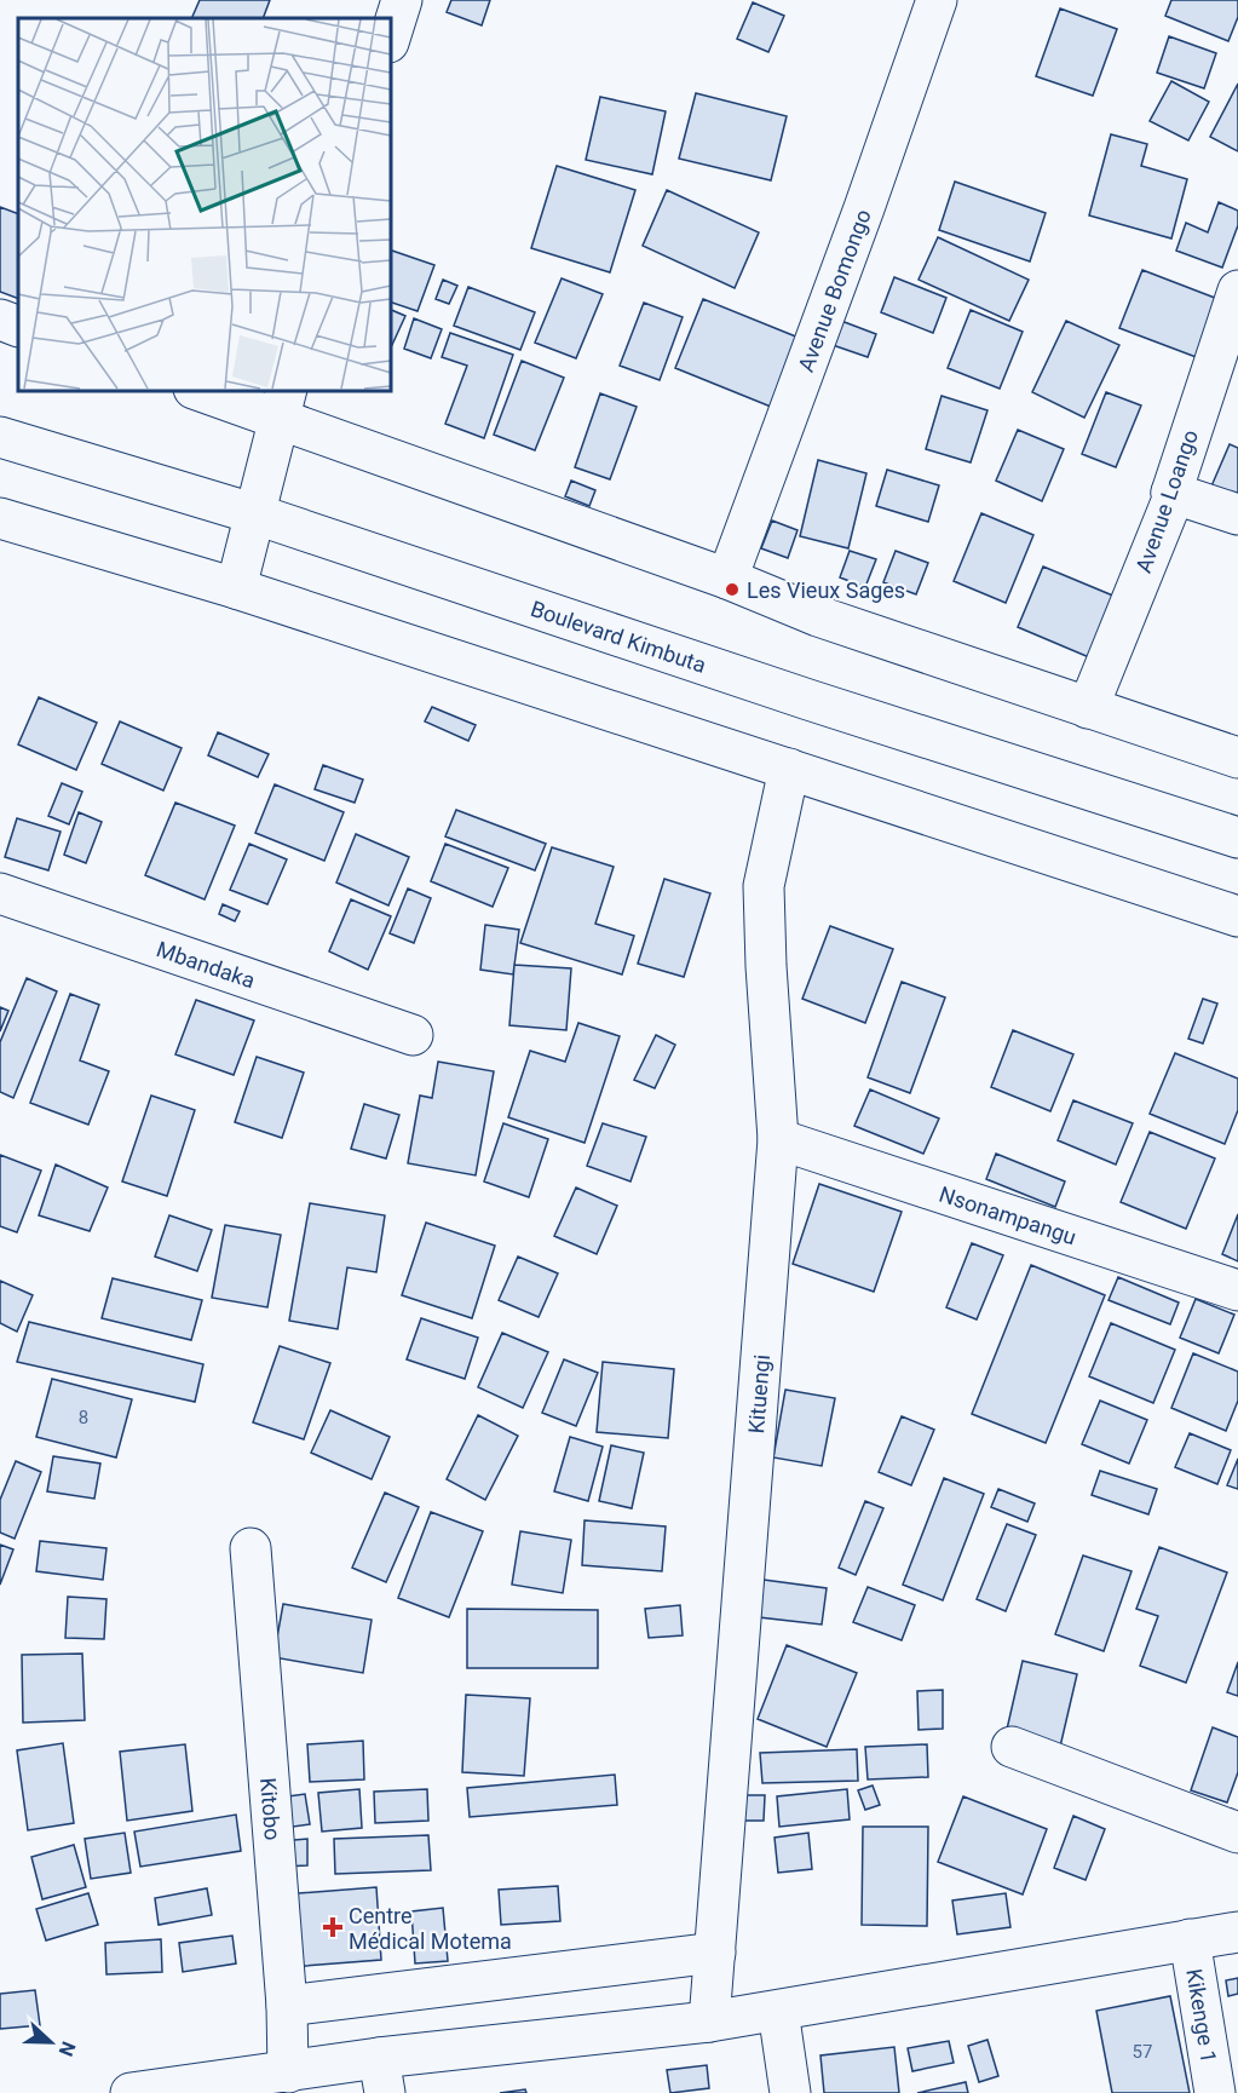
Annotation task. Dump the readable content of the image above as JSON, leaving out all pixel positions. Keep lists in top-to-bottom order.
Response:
{
  "streets": {
    "street": [
      "Avenue Bomongo",
      "Avenue Loango",
      "Boulevard Kimbuta",
      "Mbandaka",
      "Nsonampangu",
      "Kituengi",
      "Kitobo",
      "Kikenge 1"
    ]
  },
  "crossings": [
    ["Nsonampangu", "Kituengi"]
  ],
  "places": {
    "other": ["Les Vieux Sages"],
    "health": ["Centre Médical Motema"]
  },
  "house_numbers": ["8", "57"],
  "north": "right"
}
